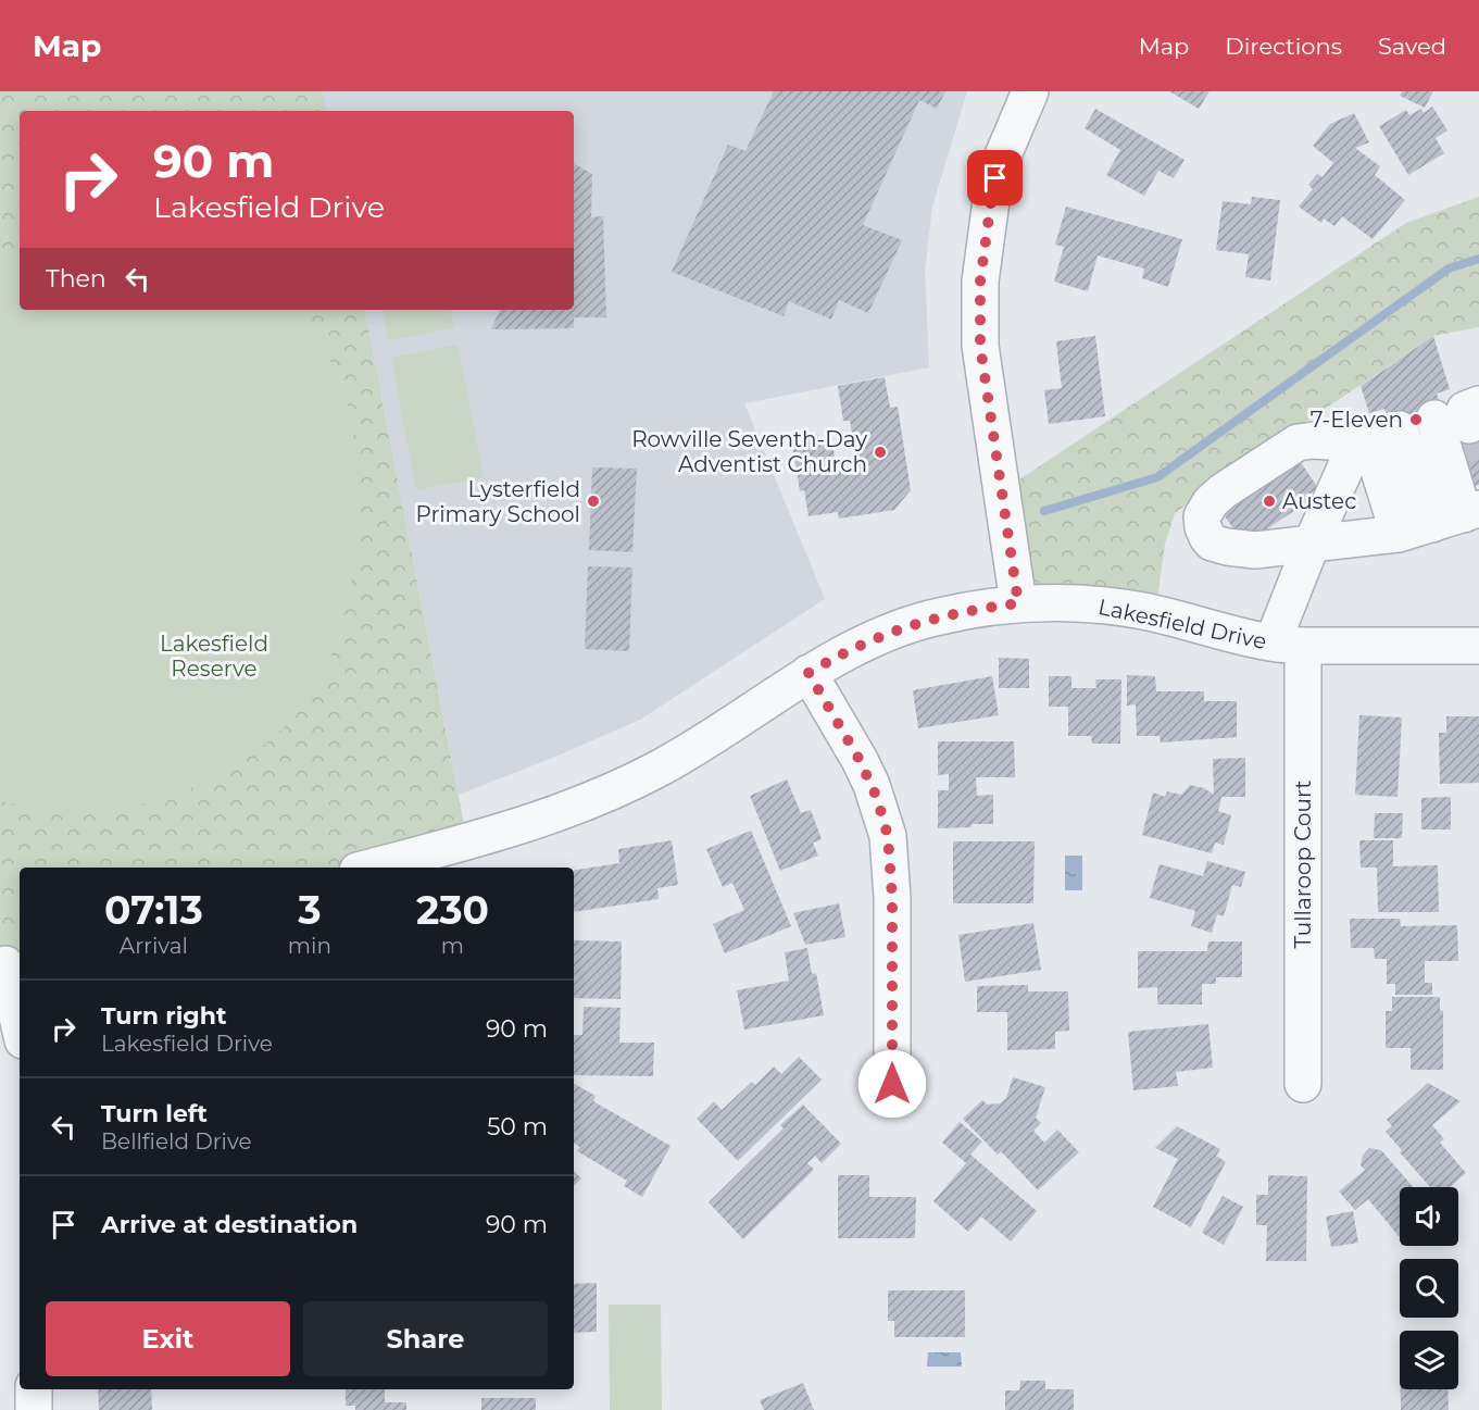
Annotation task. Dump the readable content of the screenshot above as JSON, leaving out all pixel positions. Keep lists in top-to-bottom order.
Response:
{
  "streets": {
    "street": ["Lakesfield Drive", "Tullaroop Court"]
  },
  "crossings": [
    ["Lakesfield Drive", "Tullaroop Court"]
  ],
  "parks": ["Lakesfield Reserve"],
  "places": [
    "7-Eleven",
    "Rowville Seventh-Day Adventist Church",
    "Lysterfield Primary School",
    "Austec"
  ],
  "page": {
    "header": "Map",
    "nav": ["Map", "Directions", "Saved"],
    "turn": ["90 m", "Lakesfield Drive"],
    "then": "Then",
    "eta": [
      "07:13",
      "Arrival",
      "3",
      "min",
      "230",
      "m"
    ],
    "list": [
      {
        "name": "Turn right",
        "note": "Lakesfield Drive",
        "value": "90 m"
      },
      {
        "name": "Turn left",
        "note": "Bellfield Drive",
        "value": "50 m"
      },
      {
        "name": "Arrive at destination",
        "value": "90 m"
      }
    ],
    "buttons": ["Exit", "Share"]
  }
}
